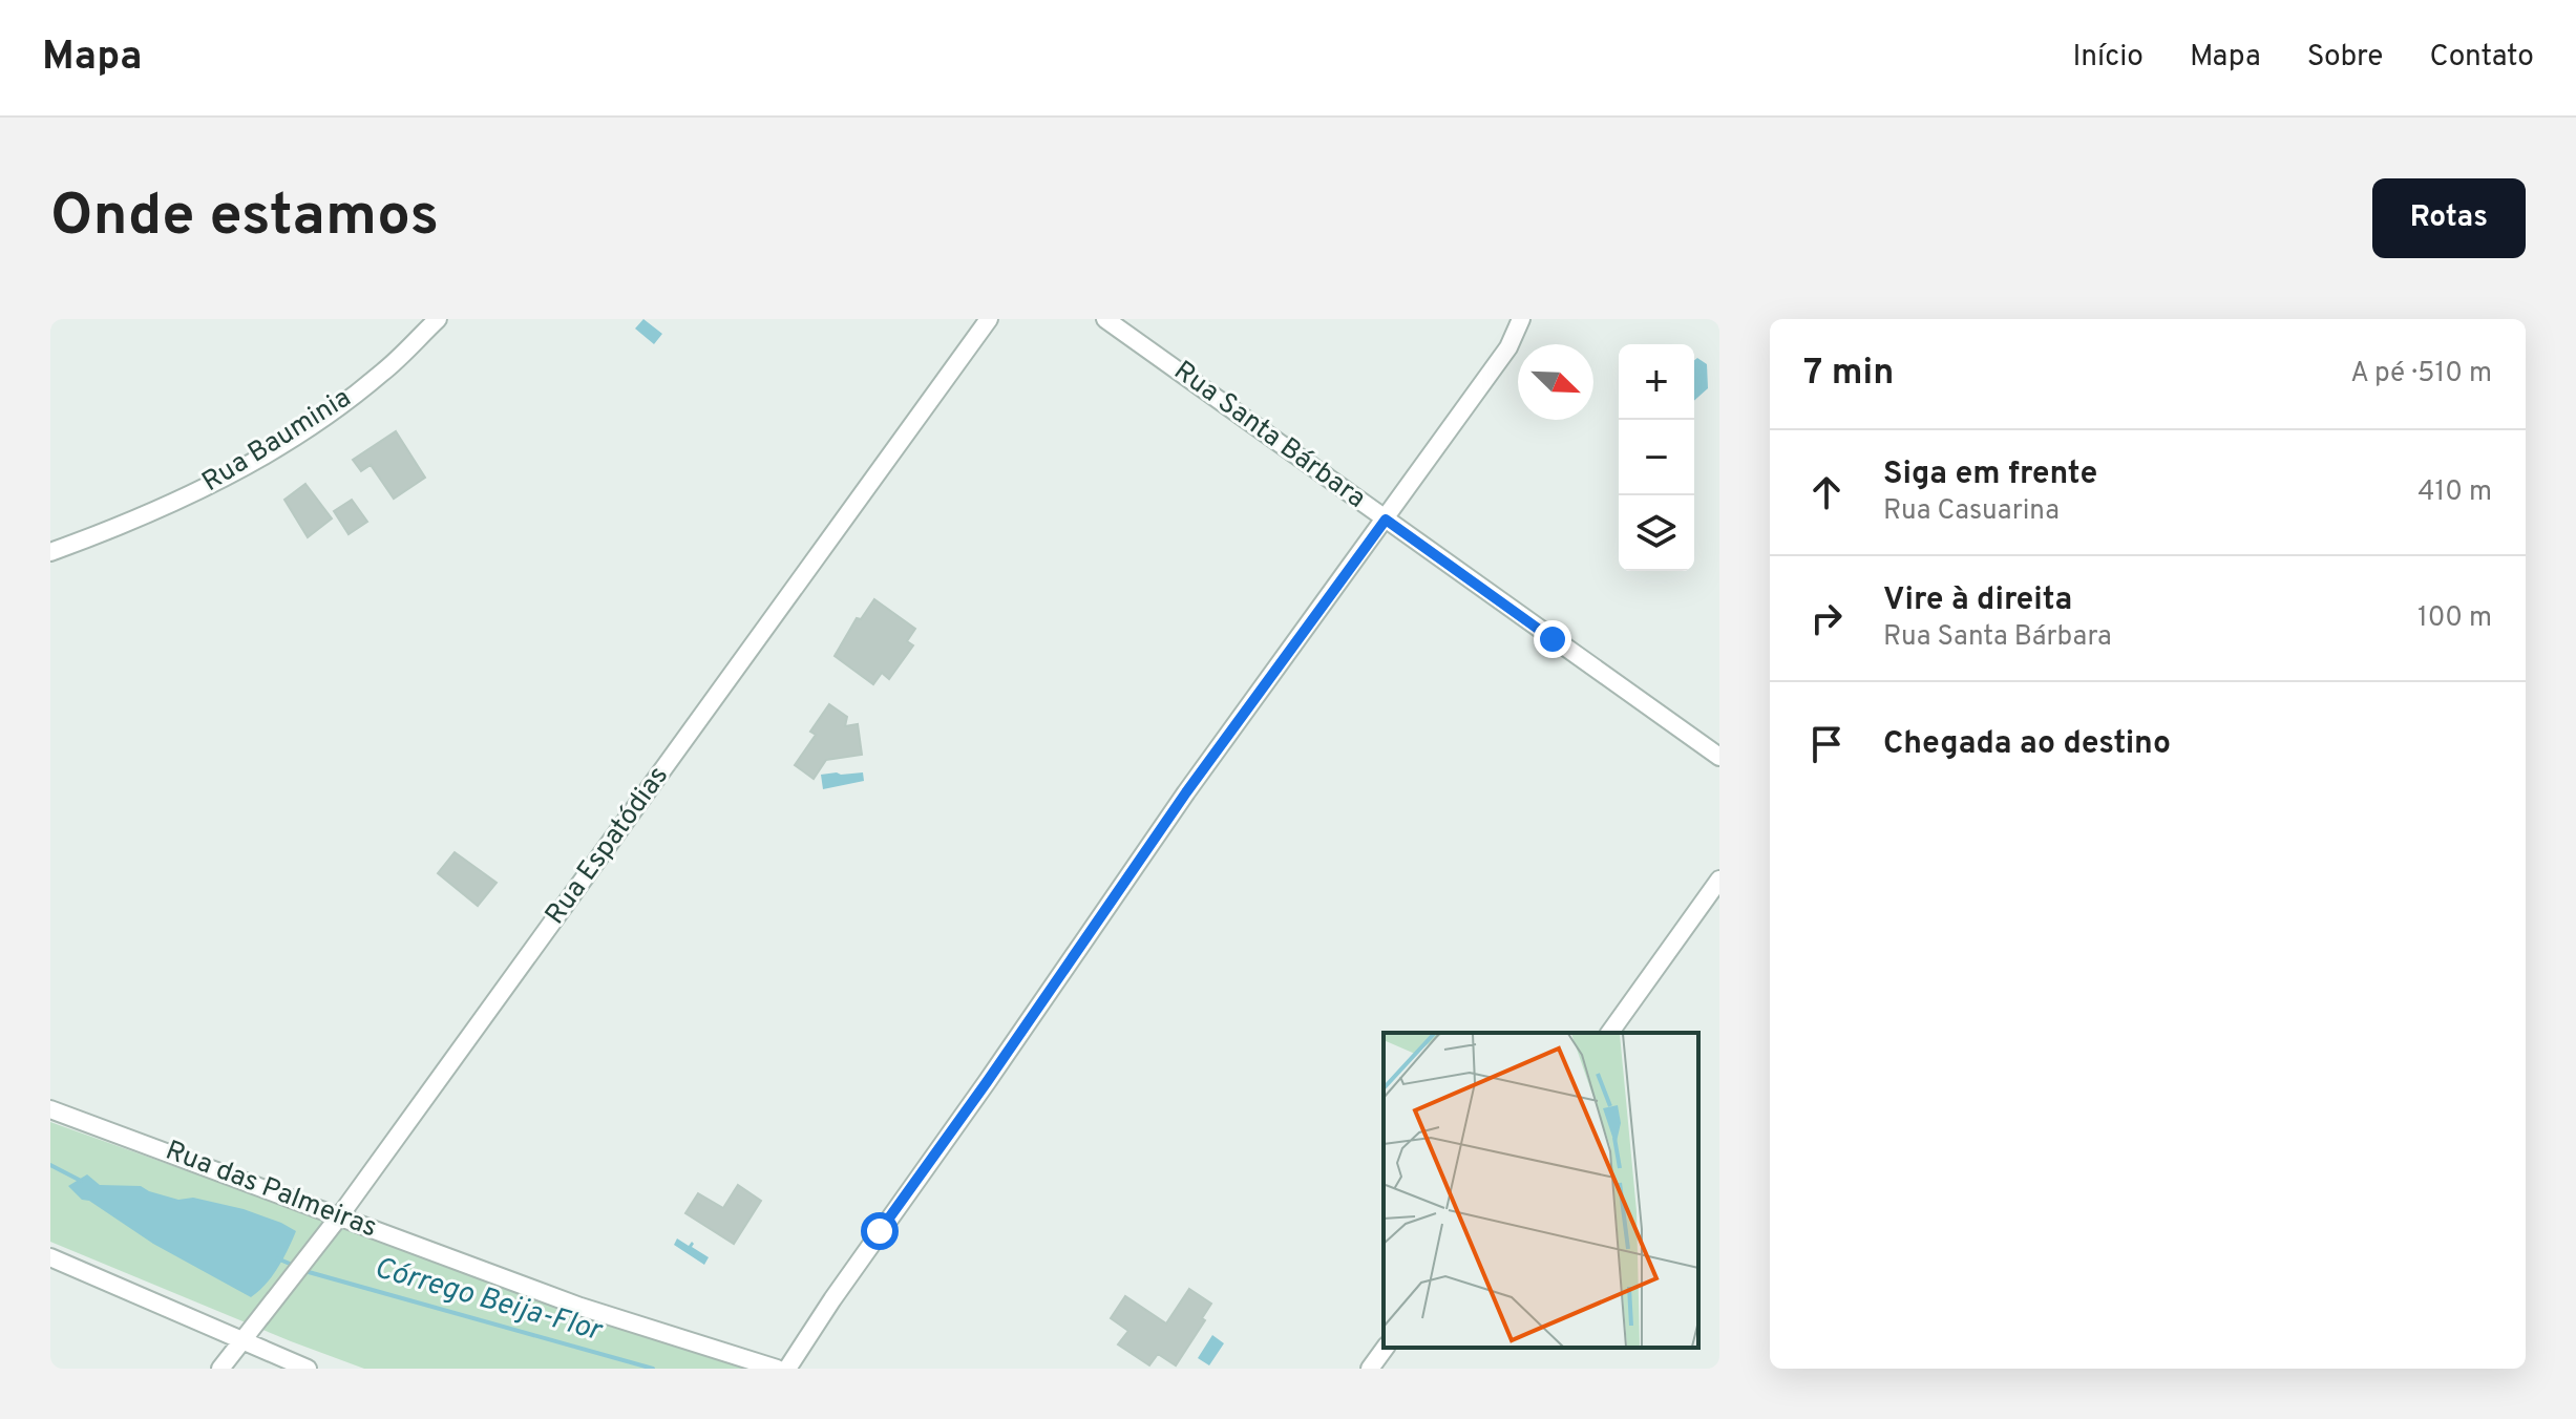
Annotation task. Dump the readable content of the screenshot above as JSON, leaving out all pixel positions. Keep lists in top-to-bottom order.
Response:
{
  "streets": {
    "street": [
      "Rua Santa Bárbara",
      "Rua Bauminia",
      "Rua Espatódias",
      "Rua das Palmeiras"
    ]
  },
  "crossings": [
    ["Rua Espatódias", "Rua das Palmeiras"]
  ],
  "water": ["Córrego Beija-Flor"],
  "north": "bottom right",
  "page": {
    "header": "Mapa",
    "nav": [
      "Início",
      "Mapa",
      "Sobre",
      "Contato"
    ],
    "buttons": "Rotas",
    "title": "Onde estamos",
    "heading": ["7 min", "A pé · 510 m"],
    "map_buttons": ["+", "−"],
    "list": [
      ["Siga em frente", "Rua Casuarina", "410 m"],
      ["Vire à direita", "Rua Santa Bárbara", "100 m"],
      "Chegada ao destino"
    ]
  }
}
